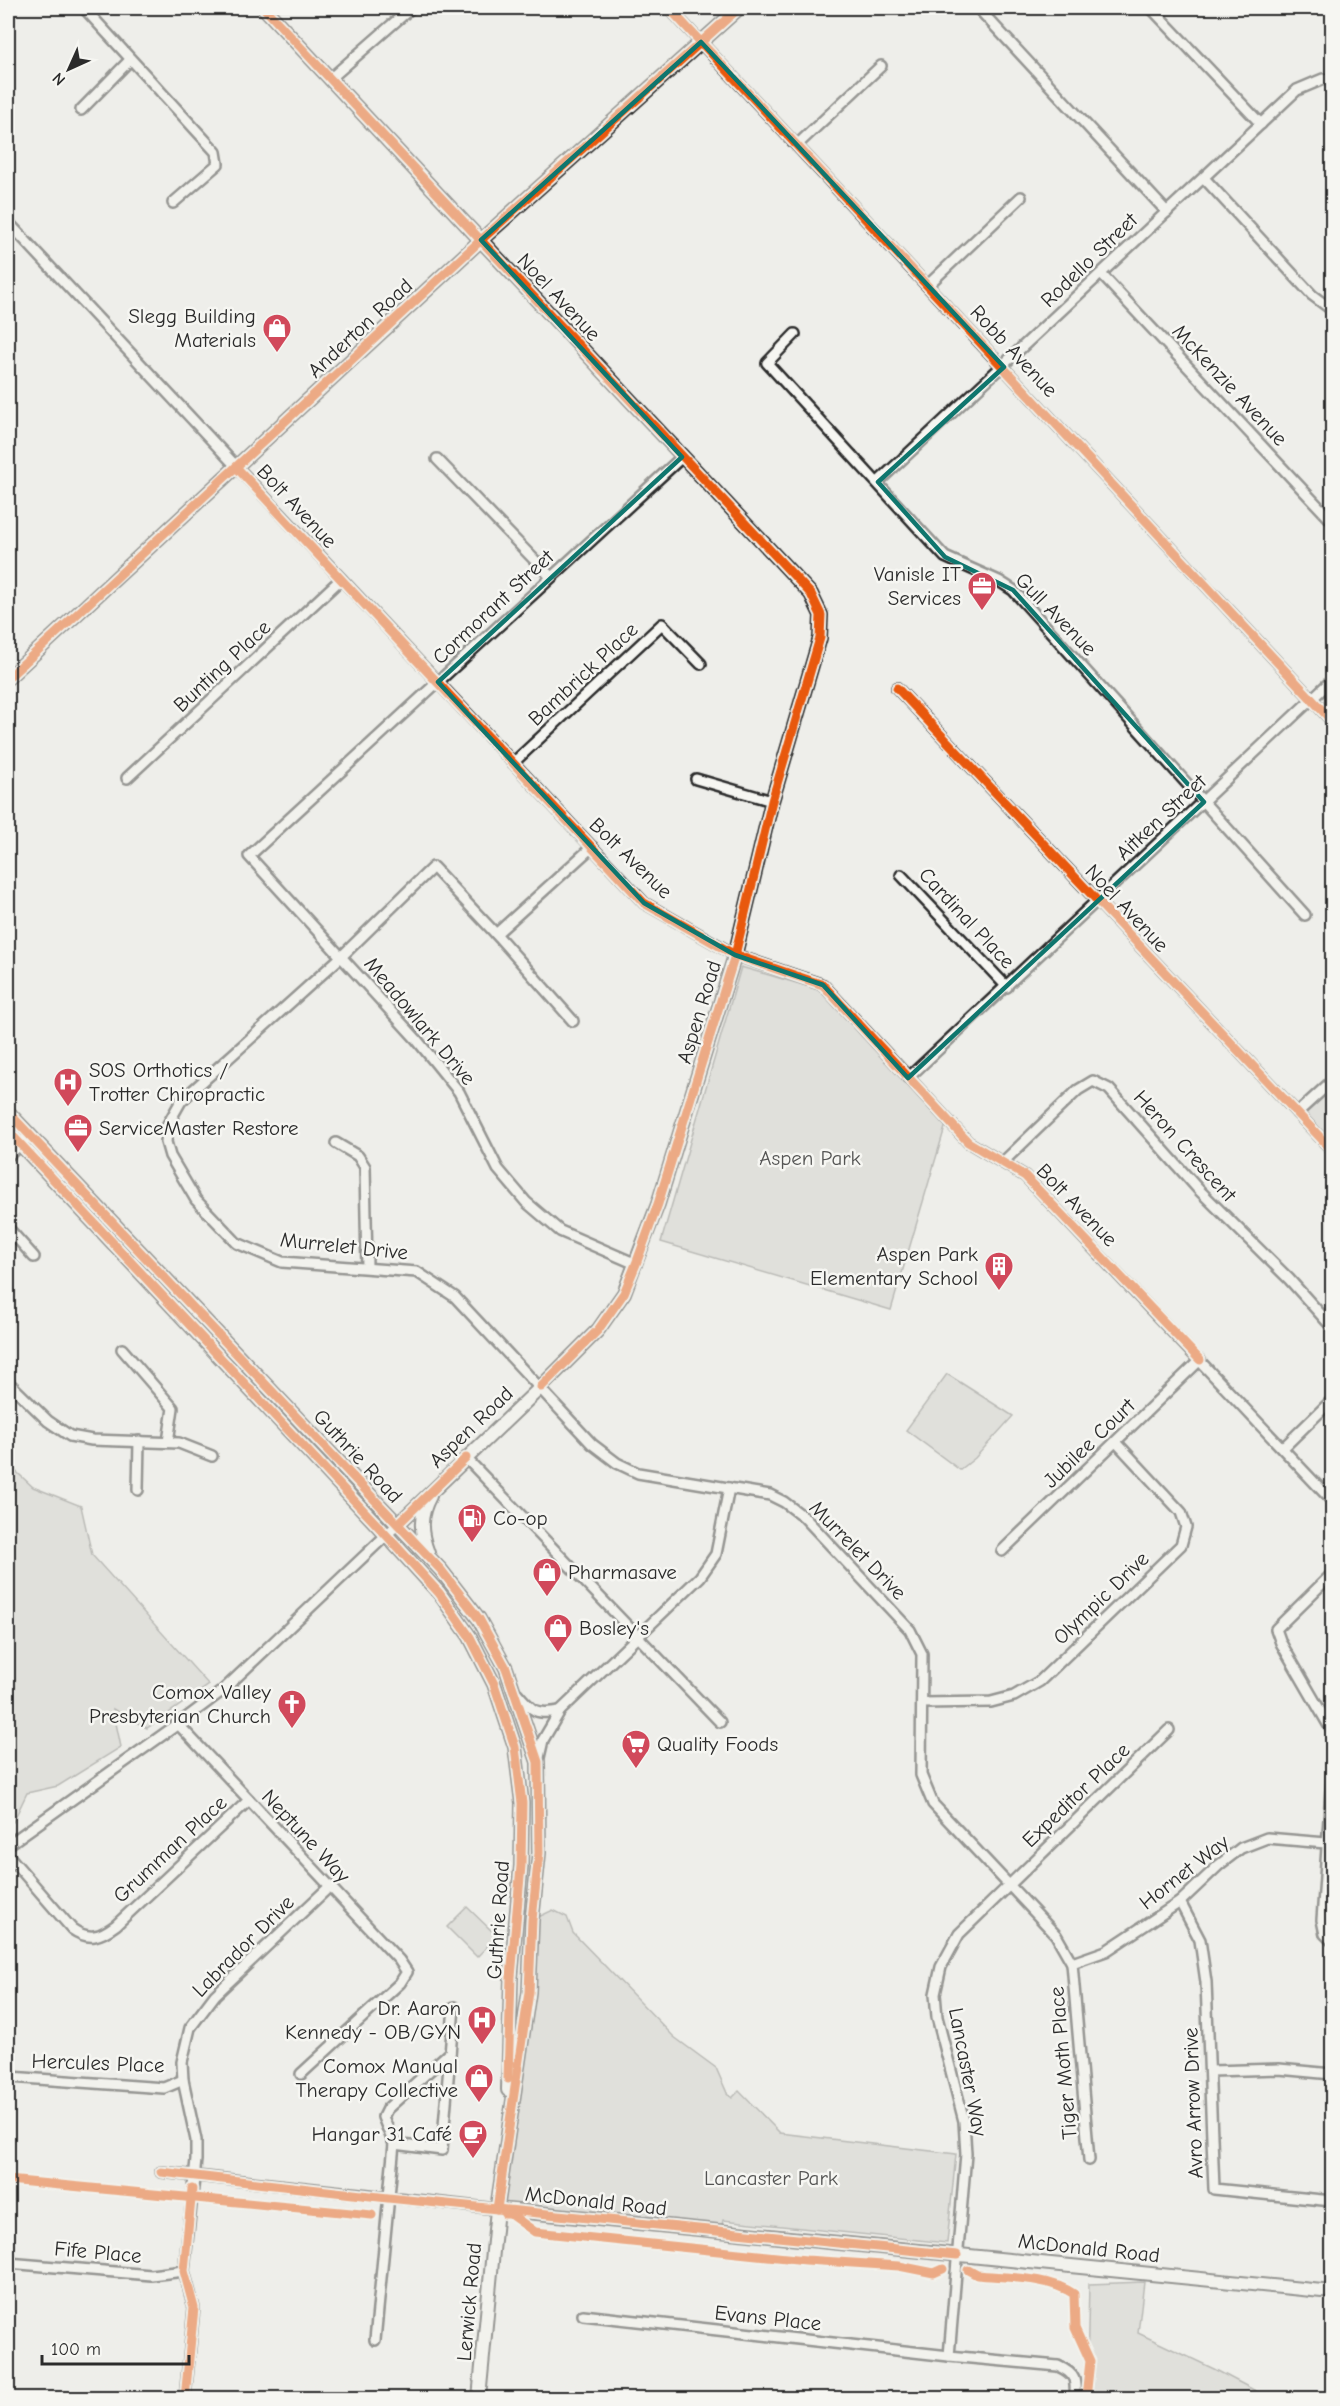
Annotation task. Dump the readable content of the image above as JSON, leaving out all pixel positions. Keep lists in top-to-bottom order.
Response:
{
  "streets": {
    "main road": [
      "Noel Avenue",
      "Anderton Road",
      "Aspen Road",
      "Guthrie Road",
      "McDonald Road",
      "Lerwick Road"
    ],
    "street": [
      "Rodello Street",
      "Robb Avenue",
      "McKenzie Avenue",
      "Bolt Avenue",
      "Cormorant Street",
      "Gull Avenue",
      "Bunting Place",
      "Bambrick Place",
      "Aitken Street",
      "Cardinal Place",
      "Meadowlark Drive",
      "Heron Crescent",
      "Murrelet Drive",
      "Jubilee Court",
      "Olympic Drive",
      "Expeditor Place",
      "Neptune Way",
      "Grumman Place",
      "Hornet Way",
      "Labrador Drive",
      "Hercules Place",
      "Tiger Moth Place",
      "Lancaster Way",
      "Avro Arrow Drive",
      "Fife Place",
      "Evans Place"
    ]
  },
  "crossings": [
    ["Rodello Street", "Robb Avenue"],
    ["Rodello Street", "McKenzie Avenue"],
    ["Rodello Street", "Gull Avenue"],
    ["Noel Avenue", "Anderton Road"],
    ["Noel Avenue", "Cormorant Street"],
    ["Noel Avenue", "Aitken Street"],
    ["Noel Avenue", "Aspen Road"],
    ["Anderton Road", "Robb Avenue"],
    ["Anderton Road", "Bolt Avenue"],
    ["Robb Avenue", "Aitken Street"],
    ["Bolt Avenue", "Cormorant Street"],
    ["Bolt Avenue", "Bunting Place"],
    ["Bolt Avenue", "Bambrick Place"],
    ["Bolt Avenue", "Aitken Street"],
    ["Bolt Avenue", "Aspen Road"],
    ["Bolt Avenue", "Heron Crescent"],
    ["Bolt Avenue", "Jubilee Court"],
    ["Cormorant Street", "Meadowlark Drive"],
    ["Gull Avenue", "Aitken Street"],
    ["Aitken Street", "Cardinal Place"],
    ["Aspen Road", "Meadowlark Drive"],
    ["Aspen Road", "Murrelet Drive"],
    ["Aspen Road", "Guthrie Road"],
    ["Aspen Road", "Neptune Way"],
    ["Meadowlark Drive", "Murrelet Drive"],
    ["Murrelet Drive", "Olympic Drive"],
    ["Murrelet Drive", "Expeditor Place"],
    ["Murrelet Drive", "Hornet Way"],
    ["Murrelet Drive", "Tiger Moth Place"],
    ["Murrelet Drive", "Lancaster Way"],
    ["Jubilee Court", "Olympic Drive"],
    ["Guthrie Road", "McDonald Road"],
    ["Guthrie Road", "Lerwick Road"],
    ["Expeditor Place", "Lancaster Way"],
    ["Neptune Way", "Grumman Place"],
    ["Neptune Way", "Labrador Drive"],
    ["Hornet Way", "Tiger Moth Place"],
    ["Hornet Way", "Avro Arrow Drive"],
    ["Labrador Drive", "Hercules Place"],
    ["Labrador Drive", "McDonald Road"],
    ["Labrador Drive", "Fife Place"],
    ["Lancaster Way", "McDonald Road"],
    ["Lancaster Way", "Evans Place"],
    ["McDonald Road", "Lerwick Road"]
  ],
  "parks": ["Aspen Park", "Lancaster Park"],
  "places": {
    "shop": [
      "Slegg Building Materials",
      "Pharmasave",
      "Bosley's",
      "Comox Manual Therapy Collective"
    ],
    "office": ["Vanisle IT Services", "ServiceMaster Restore"],
    "hospital": ["SOS Orthotics / Trotter Chiropractic", "Dr. Aaron Kennedy - OB/GYN"],
    "building": ["Aspen Park Elementary School"],
    "fuel station": ["Co-op"],
    "church": ["Comox Valley Presbyterian Church"],
    "supermarket": ["Quality Foods"],
    "cafe": ["Hangar 31 Café"]
  },
  "scale_bar": "100 m",
  "north": "bottom left"
}
